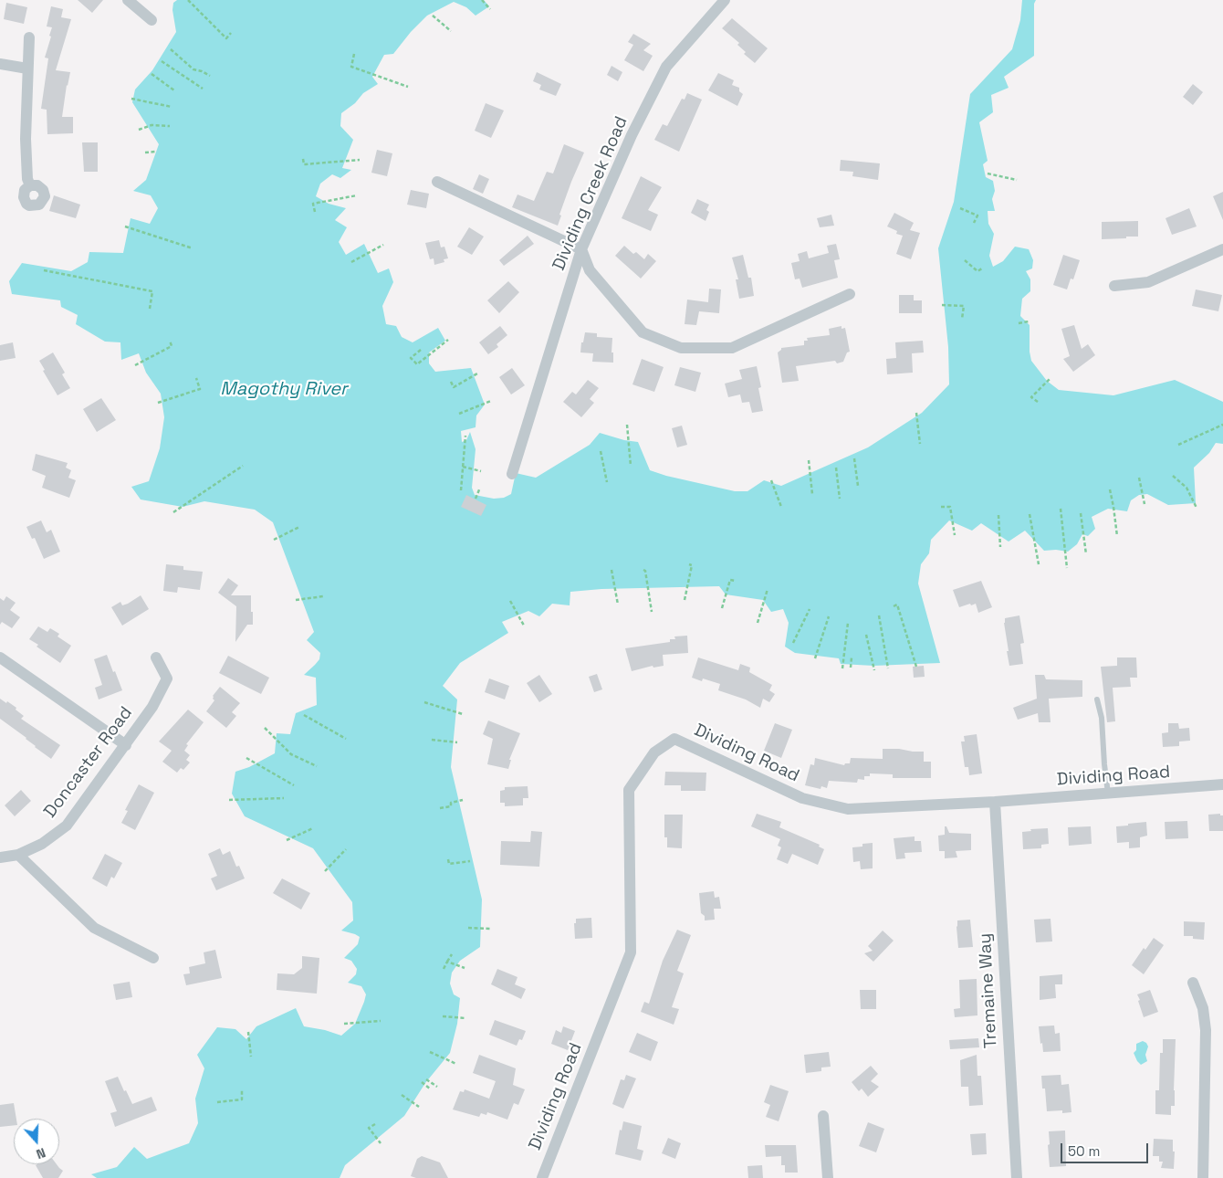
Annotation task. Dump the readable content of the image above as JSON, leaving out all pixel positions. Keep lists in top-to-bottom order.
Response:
{
  "streets": {
    "street": [
      "Dividing Creek Road",
      "Dividing Road",
      "Doncaster Road",
      "Tremaine Way"
    ]
  },
  "crossings": [
    ["Dividing Road", "Tremaine Way"]
  ],
  "water": ["Magothy River"],
  "scale_bar": "50 m",
  "north": "bottom"
}
